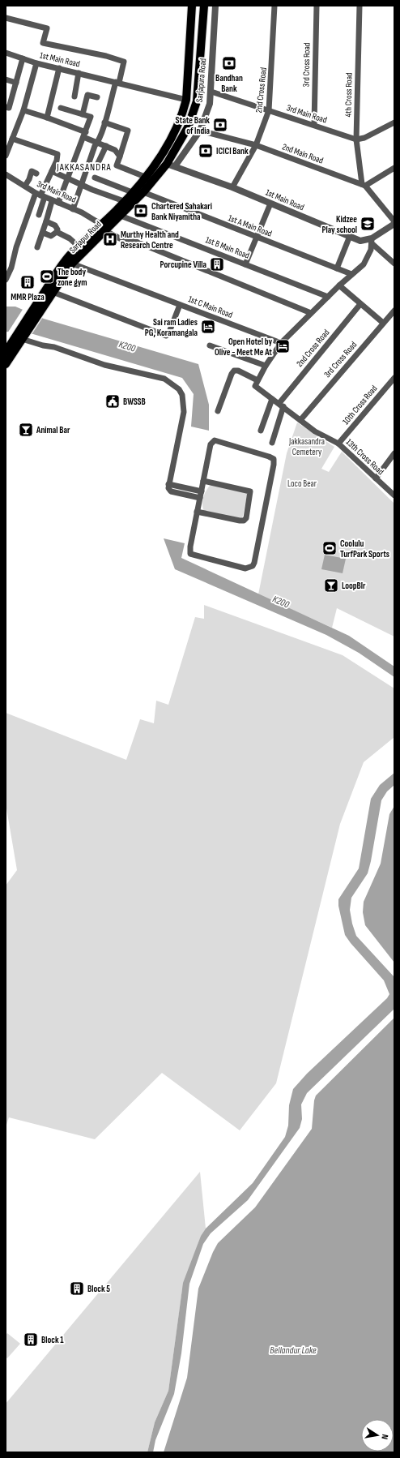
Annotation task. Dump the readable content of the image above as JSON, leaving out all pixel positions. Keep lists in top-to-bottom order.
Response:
{
  "streets": {
    "main road": ["Sarjapura Road", "Sarjapur Road"],
    "street": [
      "1st Main Road",
      "3rd Cross Road",
      "2nd Cross Road",
      "4th Cross Road",
      "3rd Main Road",
      "2nd Main Road",
      "1st A Main Road",
      "1st B Main Road",
      "1st C Main Road",
      "10th Cross Road",
      "13th Cross Road"
    ]
  },
  "crossings": [
    ["1st Main Road", "Sarjapura Road"],
    ["1st Main Road", "2nd Cross Road"],
    ["1st Main Road", "Sarjapur Road"],
    ["3rd Cross Road", "3rd Main Road"],
    ["3rd Cross Road", "13th Cross Road"],
    ["Sarjapura Road", "3rd Main Road"],
    ["Sarjapura Road", "2nd Main Road"],
    ["Sarjapura Road", "Sarjapur Road"],
    ["2nd Cross Road", "3rd Main Road"],
    ["2nd Cross Road", "2nd Main Road"],
    ["2nd Cross Road", "13th Cross Road"],
    ["4th Cross Road", "3rd Main Road"],
    ["4th Cross Road", "2nd Main Road"],
    ["3rd Main Road", "Sarjapur Road"],
    ["1st A Main Road", "Sarjapur Road"],
    ["Sarjapur Road", "1st B Main Road"],
    ["Sarjapur Road", "1st C Main Road"],
    ["10th Cross Road", "13th Cross Road"]
  ],
  "districts": ["JAKKASANDRA"],
  "water": ["K200", "Bellandur Lake"],
  "parks": ["Jakkasandra Cemetery", "Loco Bear"],
  "places": {
    "bank": [
      "Bandhan Bank",
      "State Bank of India",
      "ICICI Bank",
      "Chartered Sahakari Bank Niyamitha"
    ],
    "school or university": ["Kidzee Play school"],
    "hospital": ["Murthy Health and Research Centre"],
    "building": [
      "Porcupine Villa",
      "MMR Plaza",
      "Block 5",
      "Block 1"
    ],
    "sports": ["The body zone gym", "Coolulu TurfPark Sports"],
    "hotel": ["Sai ram Ladies PG, Koramangala", "Open Hotel by Olive - Meet Me At"],
    "public building": ["BWSSB"],
    "bar": ["Animal Bar", "LoopBlr"]
  },
  "north": "right"
}
